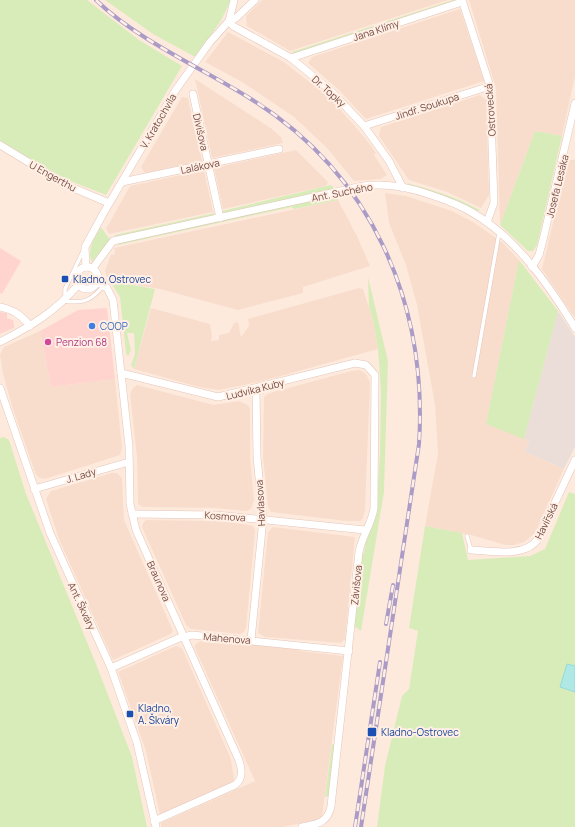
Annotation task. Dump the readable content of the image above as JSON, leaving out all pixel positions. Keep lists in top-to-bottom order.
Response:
{
  "streets": {
    "street": [
      "Jana Klímy",
      "Dr. Topky",
      "Jindř. Soukupa",
      "Ostrovecká",
      "V. Kratochvíla",
      "Divišova",
      "Lalákova",
      "U Engerthu",
      "Josefa Lesáka",
      "Ant. Suchého",
      "Ludvíka Kuby",
      "J. Lady",
      "Havlasova",
      "Kosmova",
      "Havířská",
      "Braunova",
      "Závišova",
      "Ant. Škváry",
      "Mahenova"
    ]
  },
  "crossings": [
    ["Jana Klímy", "Dr. Topky"],
    ["Jana Klímy", "Ostrovecká"],
    ["Dr. Topky", "Jindř. Soukupa"],
    ["Dr. Topky", "V. Kratochvíla"],
    ["Dr. Topky", "Ant. Suchého"],
    ["Jindř. Soukupa", "Ostrovecká"],
    ["Ostrovecká", "Ant. Suchého"],
    ["V. Kratochvíla", "Lalákova"],
    ["V. Kratochvíla", "U Engerthu"],
    ["V. Kratochvíla", "Ant. Suchého"],
    ["Divišova", "Lalákova"],
    ["Divišova", "Ant. Suchého"],
    ["Josefa Lesáka", "Ant. Suchého"],
    ["Ant. Suchého", "Braunova"],
    ["Ludvíka Kuby", "Havlasova"],
    ["Ludvíka Kuby", "Braunova"],
    ["Ludvíka Kuby", "Závišova"],
    ["J. Lady", "Braunova"],
    ["J. Lady", "Ant. Škváry"],
    ["Havlasova", "Kosmova"],
    ["Havlasova", "Mahenova"],
    ["Kosmova", "Braunova"],
    ["Kosmova", "Závišova"],
    ["Braunova", "Ant. Škváry"],
    ["Braunova", "Mahenova"],
    ["Závišova", "Mahenova"],
    ["Ant. Škváry", "Mahenova"]
  ],
  "places": {
    "transit": ["Kladno, Ostrovec", "Kladno, A. Škváry", "Kladno-Ostrovec"],
    "other": ["COOP", "Penzion 68"]
  }
}
